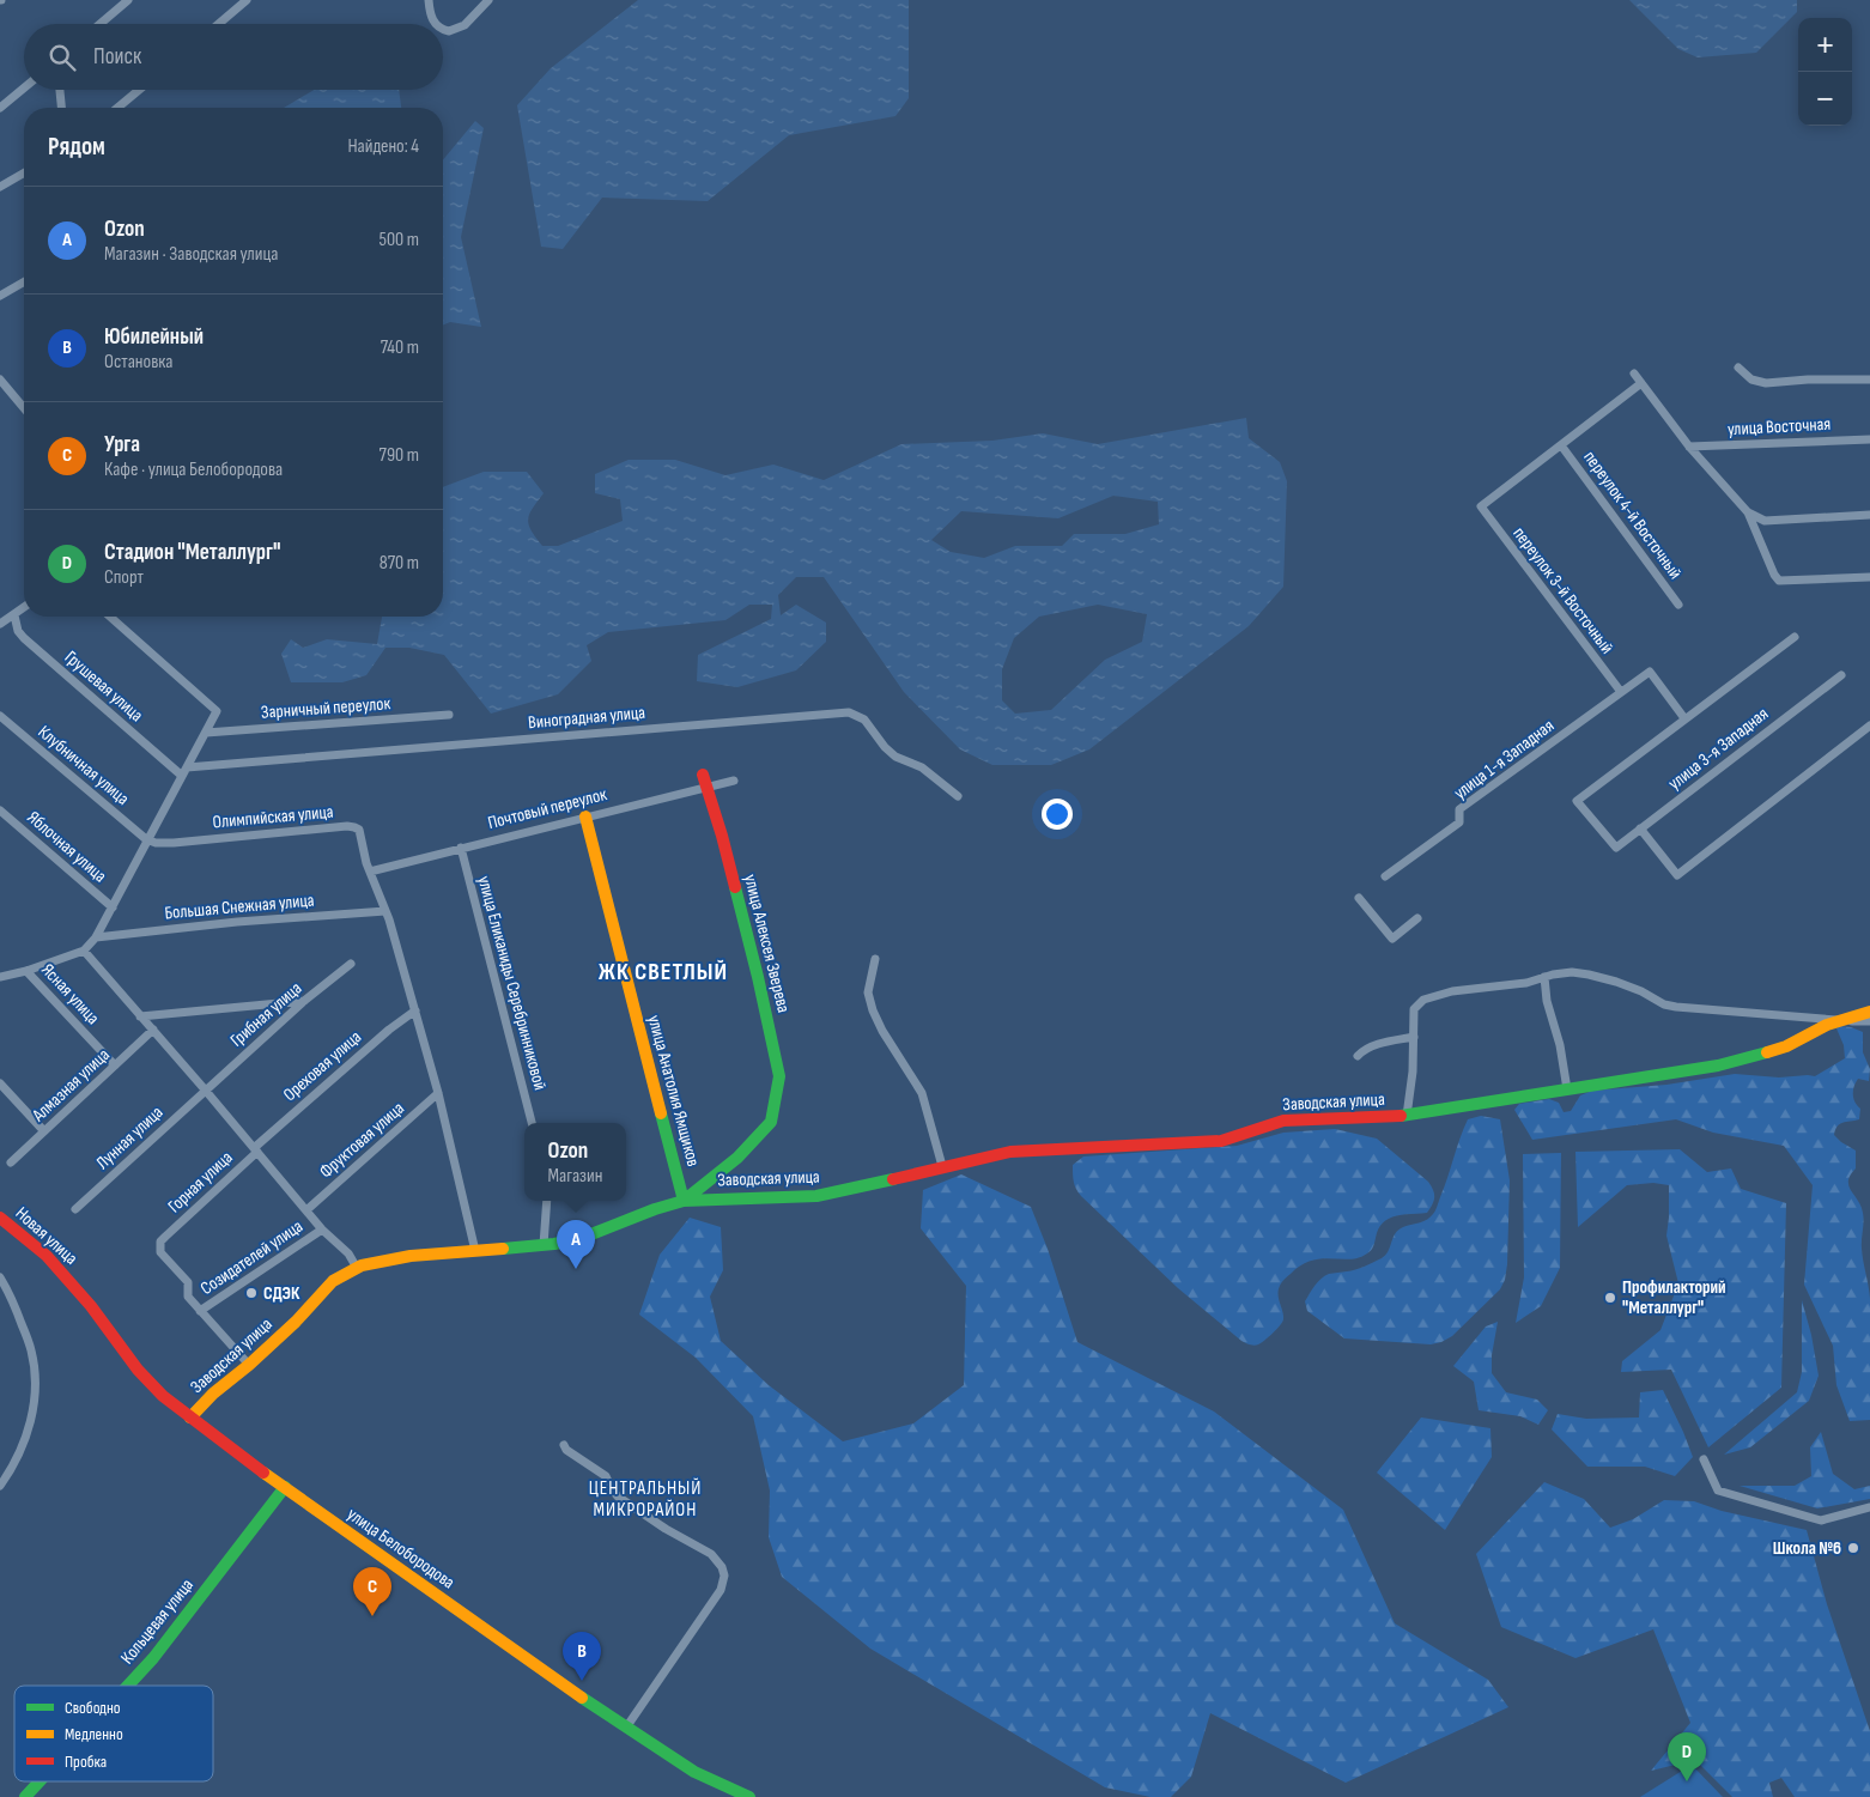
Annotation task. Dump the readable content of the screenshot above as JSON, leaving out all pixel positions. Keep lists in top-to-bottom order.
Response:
{
  "streets": {
    "street": [
      "улица Восточная",
      "переулок 4-й Восточный",
      "переулок 3-й Восточный",
      "Грушевая улица",
      "Зарничный переулок",
      "Виноградная улица",
      "улица 3-я Западная",
      "улица 1-я Западная",
      "Клубничная улица",
      "Почтовый переулок",
      "Олимпийская улица",
      "Яблочная улица",
      "Большая Снежная улица",
      "улица Алексея Зверева",
      "улица Еликаниды Серебринниковой",
      "Ясная улица",
      "Грибная улица",
      "Ореховая улица",
      "Алмазная улица",
      "улица Анатолия Ямщиков",
      "Заводская улица",
      "Лунная улица",
      "Фруктовая улица",
      "Горная улица",
      "Новая улица",
      "Созидателей улица",
      "улица Белобородова",
      "Кольцевая улица"
    ]
  },
  "crossings": [
    ["переулок 4-й Восточный", "переулок 3-й Восточный"],
    ["переулок 3-й Восточный", "улица 1-я Западная"],
    ["улица 3-я Западная", "улица 1-я Западная"],
    ["Клубничная улица", "Олимпийская улица"],
    ["Почтовый переулок", "Олимпийская улица"],
    ["Почтовый переулок", "улица Алексея Зверева"],
    ["Почтовый переулок", "улица Еликаниды Серебринниковой"],
    ["Почтовый переулок", "улица Анатолия Ямщиков"],
    ["улица Алексея Зверева", "улица Анатолия Ямщиков"],
    ["улица Алексея Зверева", "Заводская улица"],
    ["Ясная улица", "Алмазная улица"],
    ["Грибная улица", "Лунная улица"],
    ["Ореховая улица", "Горная улица"],
    ["улица Анатолия Ямщиков", "Заводская улица"],
    ["Заводская улица", "Созидателей улица"],
    ["Заводская улица", "улица Белобородова"],
    ["Горная улица", "Созидателей улица"],
    ["Новая улица", "улица Белобородова"],
    ["улица Белобородова", "Кольцевая улица"]
  ],
  "districts": ["ЖК СВЕТЛЫЙ", "ЦЕНТРАЛЬНЫЙ МИКРОРАЙОН"],
  "places": ["СДЭК", "Профилакторий \"Металлург\"", "Школа №6"],
  "legend": ["Свободно", "Медленно", "Пробка"],
  "page": {
    "map_buttons": ["+", "−"],
    "search": "Поиск",
    "heading": ["Рядом", "Найдено: 4"],
    "list": [
      {
        "mark": "A",
        "name": "Ozon",
        "note": "Магазин · Заводская улица",
        "value": "500 m"
      },
      {
        "mark": "B",
        "name": "Юбилейный",
        "note": "Остановка",
        "value": "740 m"
      },
      {
        "mark": "C",
        "name": "Урга",
        "note": "Кафе · улица Белобородова",
        "value": "790 m"
      },
      {
        "mark": "D",
        "name": "Стадион \"Металлург\"",
        "note": "Спорт",
        "value": "870 m"
      }
    ],
    "popup": ["Ozon", "Магазин"],
    "pins": [
      "A",
      "C",
      "B",
      "D"
    ]
  }
}
